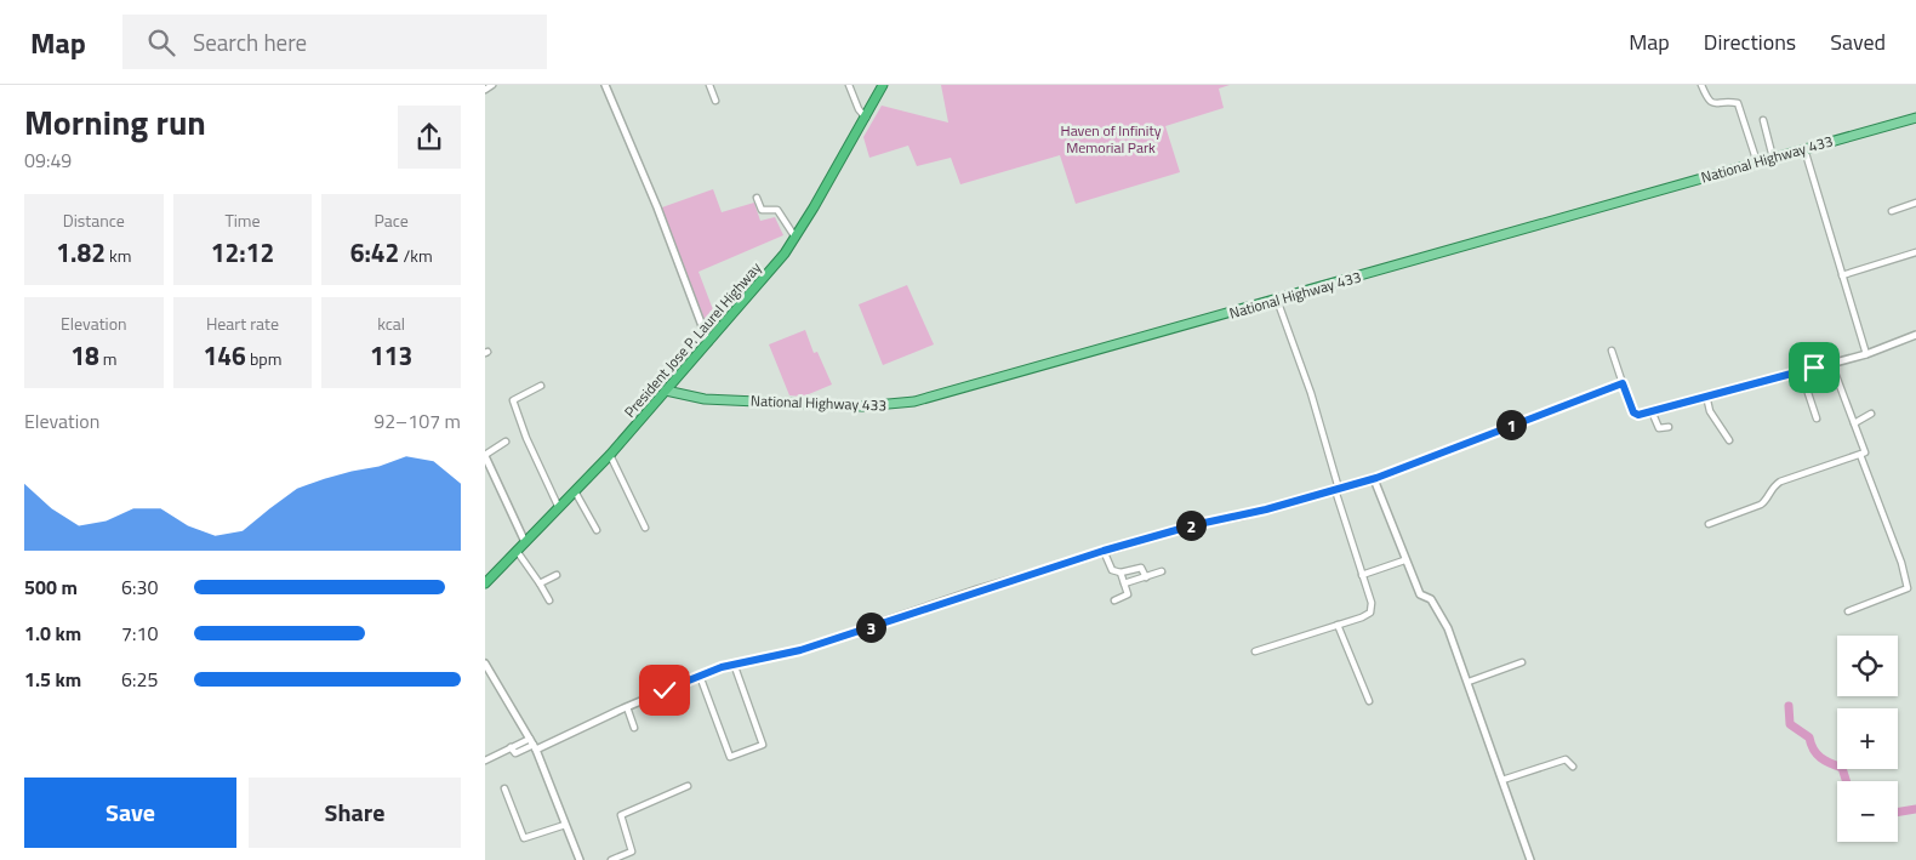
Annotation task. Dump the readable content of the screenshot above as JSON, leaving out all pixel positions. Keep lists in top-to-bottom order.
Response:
{
  "streets": {
    "highway": ["President Jose P. Laurel Highway"],
    "main road": ["National Highway 433"]
  },
  "crossings": [
    ["National Highway 433", "President Jose P. Laurel Highway"]
  ],
  "parks": ["Haven of Infinity Memorial Park"],
  "page": {
    "header": "Map",
    "search": "Search here",
    "nav": ["Map", "Directions", "Saved"],
    "heading": ["Morning run", "09:49"],
    "stats": [
      ["Distance", "1.82 km"],
      ["Time", "12:12"],
      ["Pace", "6:42 /km"],
      ["Elevation", "18 m"],
      ["Heart rate", "146 bpm"],
      ["kcal", "113"]
    ],
    "chart": ["Elevation", "92–107 m"],
    "pins": ["1", "2", "3"],
    "list": [
      {
        "name": "500 m",
        "note": "6:30"
      },
      {
        "name": "1.0 km",
        "note": "7:10"
      },
      {
        "name": "1.5 km",
        "note": "6:25"
      }
    ],
    "map_buttons": ["+", "−"],
    "buttons": ["Save", "Share"]
  }
}
